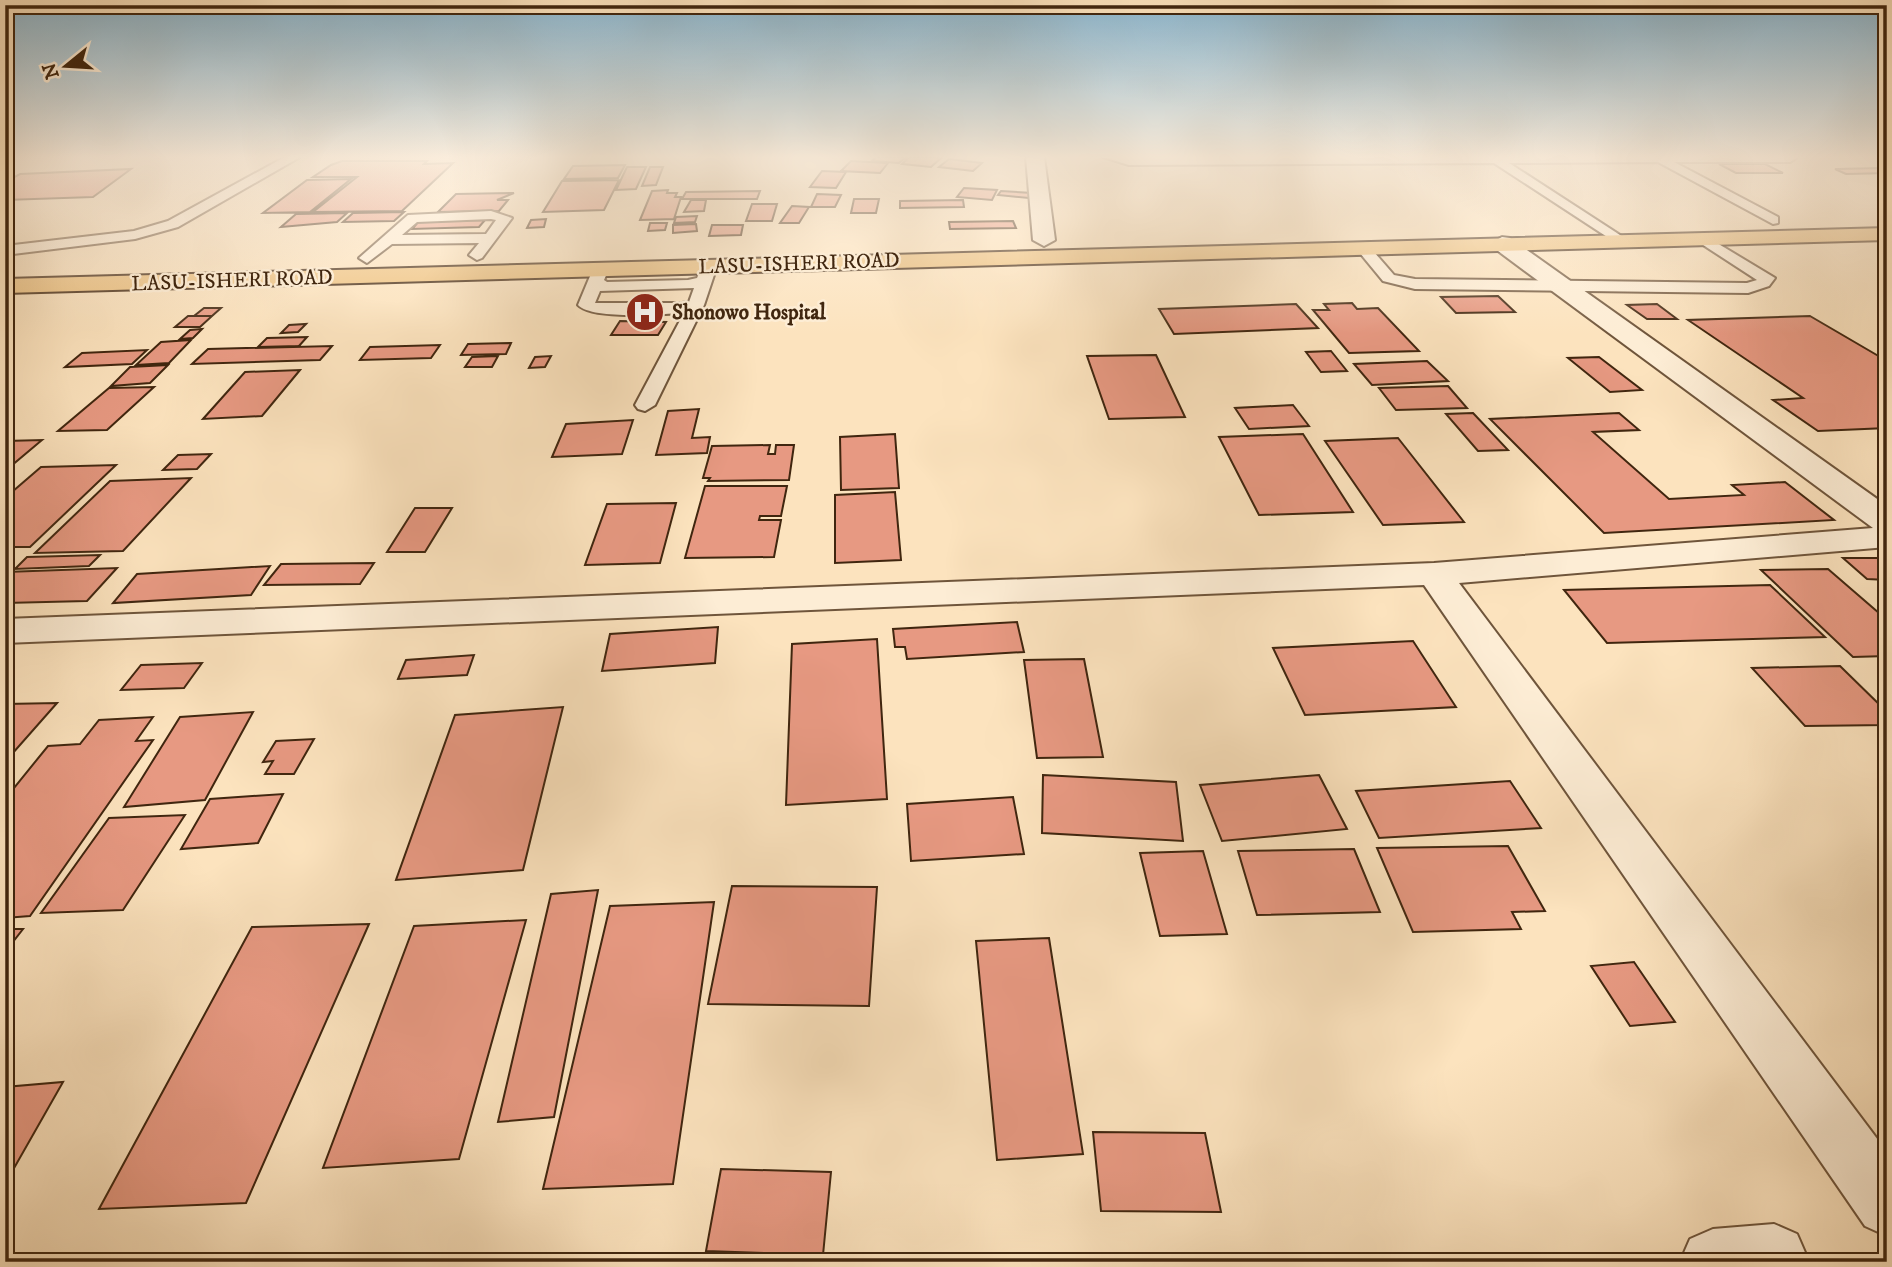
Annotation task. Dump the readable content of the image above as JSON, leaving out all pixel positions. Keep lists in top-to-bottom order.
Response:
{
  "streets": {
    "main road": ["LASU-ISHERI ROAD"]
  },
  "places": {
    "hospital": ["Shonowo Hospital"]
  },
  "north": "left"
}
